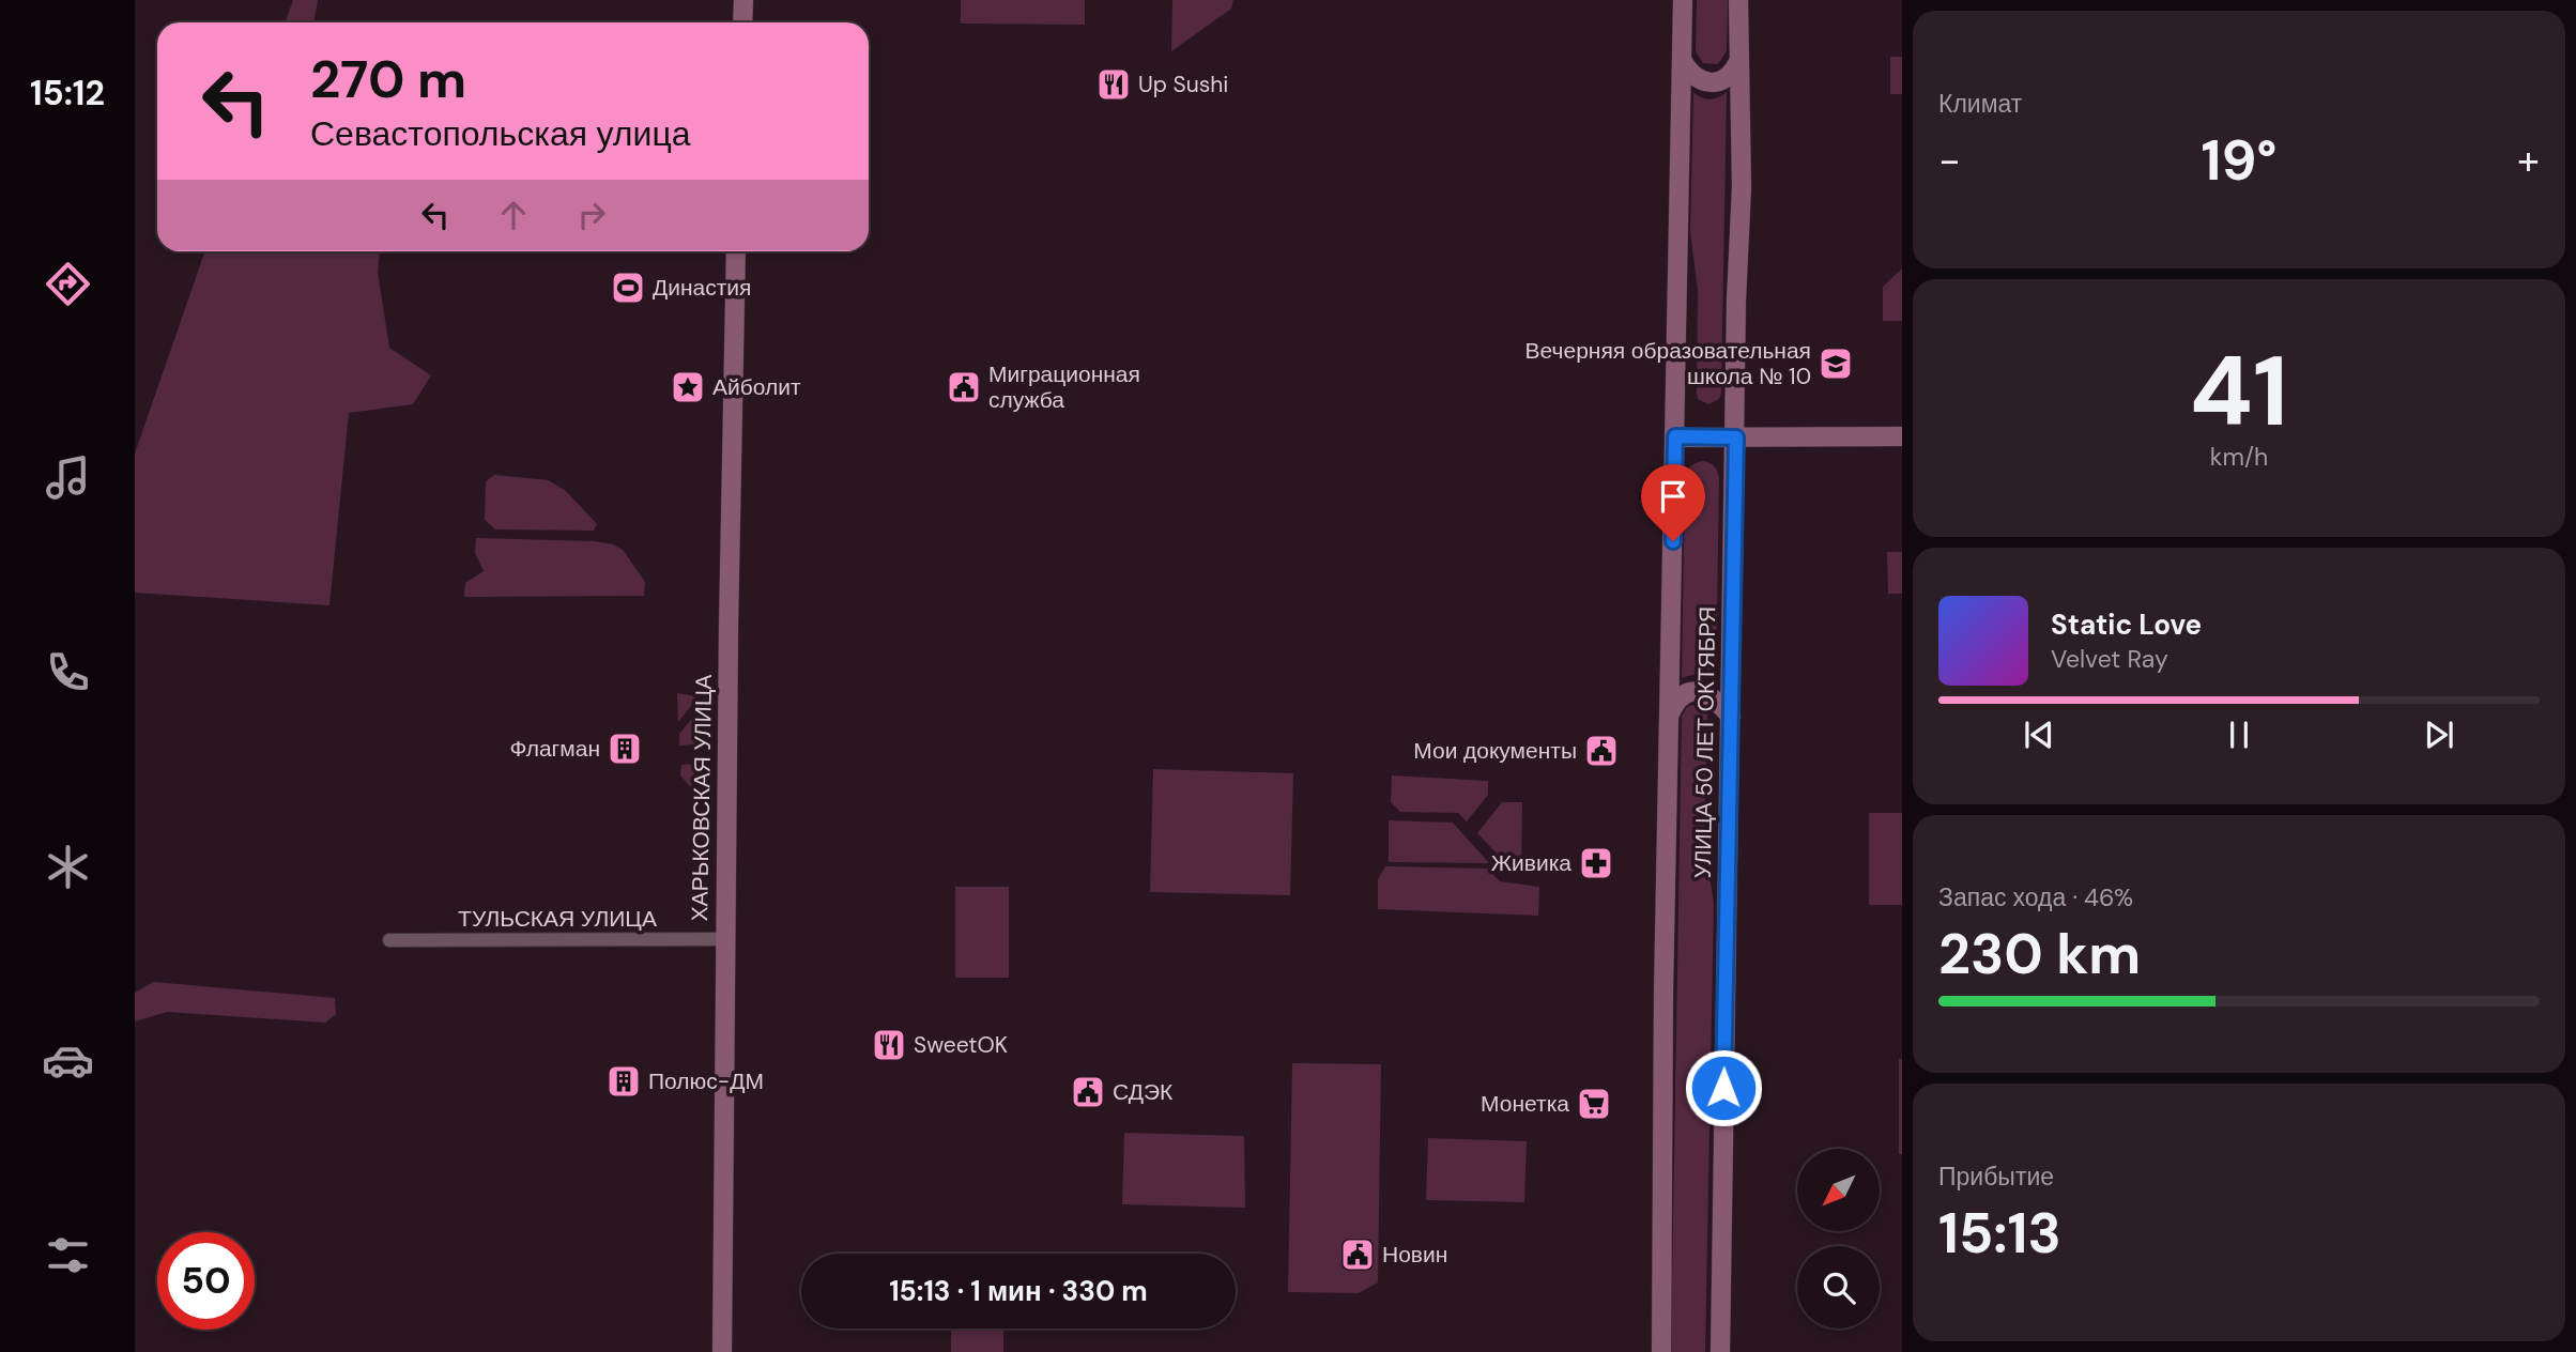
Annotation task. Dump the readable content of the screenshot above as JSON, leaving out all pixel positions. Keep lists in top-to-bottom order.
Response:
{
  "streets": {
    "main road": ["УЛИЦА 50 ЛЕТ ОКТЯБРЯ", "ХАРЬКОВСКАЯ УЛИЦА"],
    "street": ["ТУЛЬСКАЯ УЛИЦА"]
  },
  "crossings": [
    ["ХАРЬКОВСКАЯ УЛИЦА", "ТУЛЬСКАЯ УЛИЦА"]
  ],
  "places": {
    "restaurant": ["Up Sushi", "SweetOK"],
    "sports": ["Династия"],
    "school or university": ["Вечерняя образовательная школа № 10"],
    "place": ["Айболит"],
    "public building": [
      "Миграционная служба",
      "Мои документы",
      "СДЭК",
      "Новин"
    ],
    "building": ["Флагман", "Полюс-ДМ"],
    "pharmacy": ["Живика"],
    "supermarket": ["Монетка"]
  },
  "north": "bottom left",
  "page": {
    "tabs": "15:12",
    "tile": [
      "Климат",
      ["41", "km/h"],
      ["Запас хода · 46%", "230 km"],
      ["Прибытие", "15:13"]
    ],
    "turn": ["270 m", "Севастопольская улица"],
    "heat": ["−", "19°", "+"],
    "song": ["Static Love", "Velvet Ray"],
    "limit": "50",
    "trip": "15:13 · 1 мин · 330 m"
  }
}
